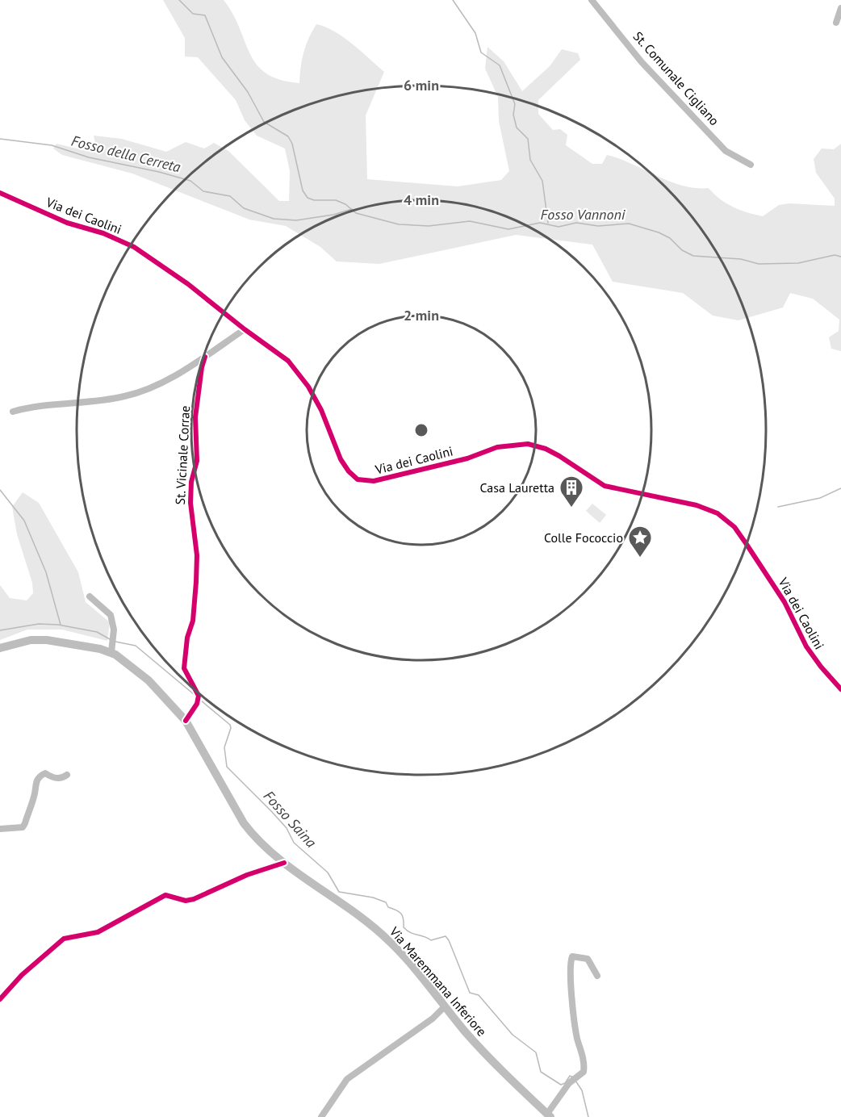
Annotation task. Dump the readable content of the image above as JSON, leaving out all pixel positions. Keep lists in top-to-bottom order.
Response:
{
  "streets": {
    "main road": ["Via Maremmana Inferiore"],
    "street": ["St. Comunale Cigliano", "Via dei Caolini", "St. Vicinale Corrae"]
  },
  "crossings": [
    ["St. Vicinale Corrae", "Via Maremmana Inferiore"]
  ],
  "water": ["Fosso della Cerreta", "Fosso Vannoni", "Fosso Saina"],
  "places": {
    "building": ["Casa Lauretta"],
    "place": ["Colle Fococcio"]
  },
  "rings": ["6 min", "4 min", "2 min"]
}
